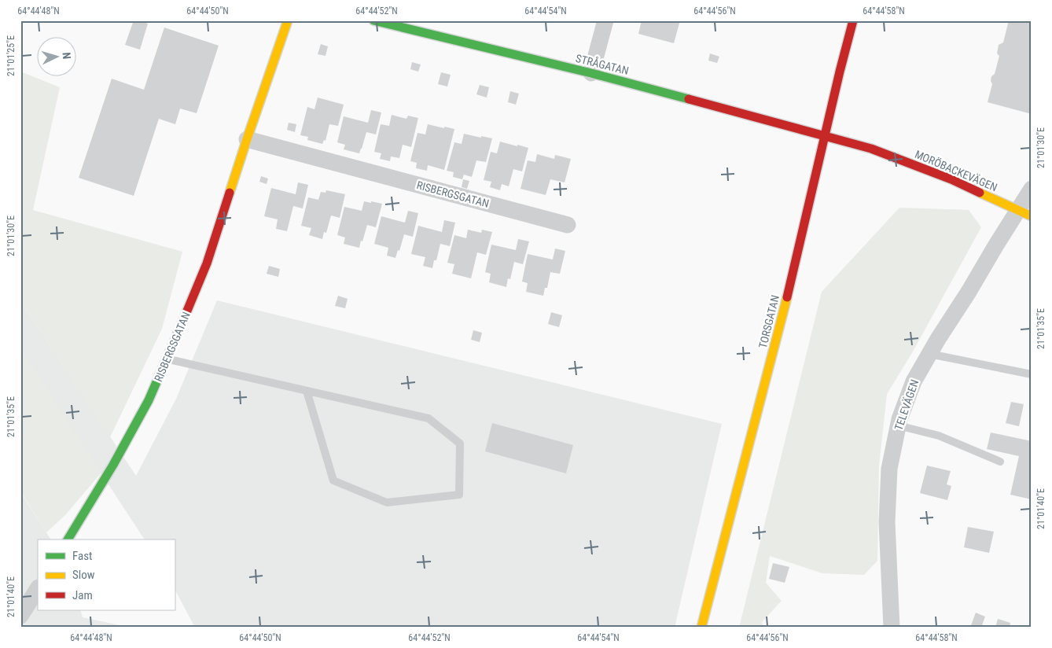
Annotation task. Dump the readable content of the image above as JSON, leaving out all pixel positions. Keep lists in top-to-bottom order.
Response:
{
  "streets": {
    "street": [
      "STRÅGATAN",
      "MORÖBACKEVÄGEN",
      "RISBERGSGATAN",
      "TORSGATAN",
      "TELEVÄGEN"
    ]
  },
  "crossings": [
    ["STRÅGATAN", "MORÖBACKEVÄGEN"],
    ["STRÅGATAN", "TORSGATAN"],
    ["MORÖBACKEVÄGEN", "TORSGATAN"],
    ["MORÖBACKEVÄGEN", "TELEVÄGEN"]
  ],
  "legend": ["Fast", "Slow", "Jam"],
  "north": "right",
  "coordinates": [
    "64°44'48\"N",
    "64°44'50\"N",
    "64°44'52\"N",
    "64°44'54\"N",
    "64°44'56\"N",
    "64°44'58\"N",
    "21°01'25\"E",
    "21°01'30\"E",
    "21°01'35\"E",
    "21°01'40\"E"
  ]
}
